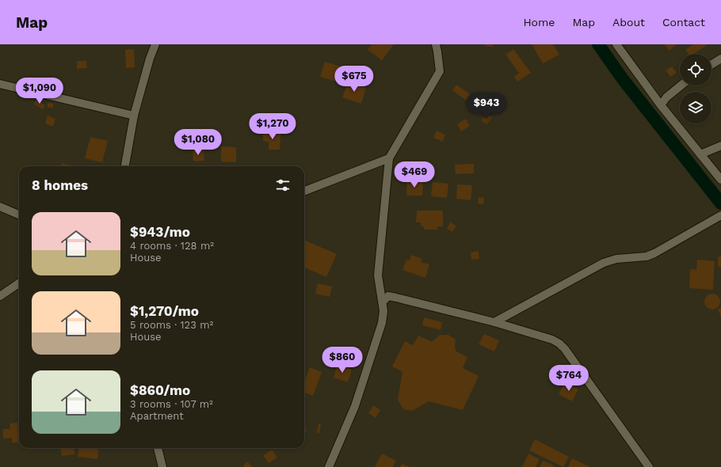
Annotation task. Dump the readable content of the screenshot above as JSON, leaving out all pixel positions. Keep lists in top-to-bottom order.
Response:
{
  "page": {
    "header": "Map",
    "nav": [
      "Home",
      "Map",
      "About",
      "Contact"
    ],
    "price": [
      "$675",
      "$1,090",
      "$943",
      "$1,270",
      "$1,080",
      "$469",
      "$860",
      "$764"
    ],
    "heading": "8 homes",
    "list": [
      {
        "name": "$943/mo",
        "note": "4 rooms · 128 m² · House"
      },
      {
        "name": "$1,270/mo",
        "note": "5 rooms · 123 m² · House"
      },
      {
        "name": "$860/mo",
        "note": "3 rooms · 107 m² · Apartment"
      }
    ]
  }
}
